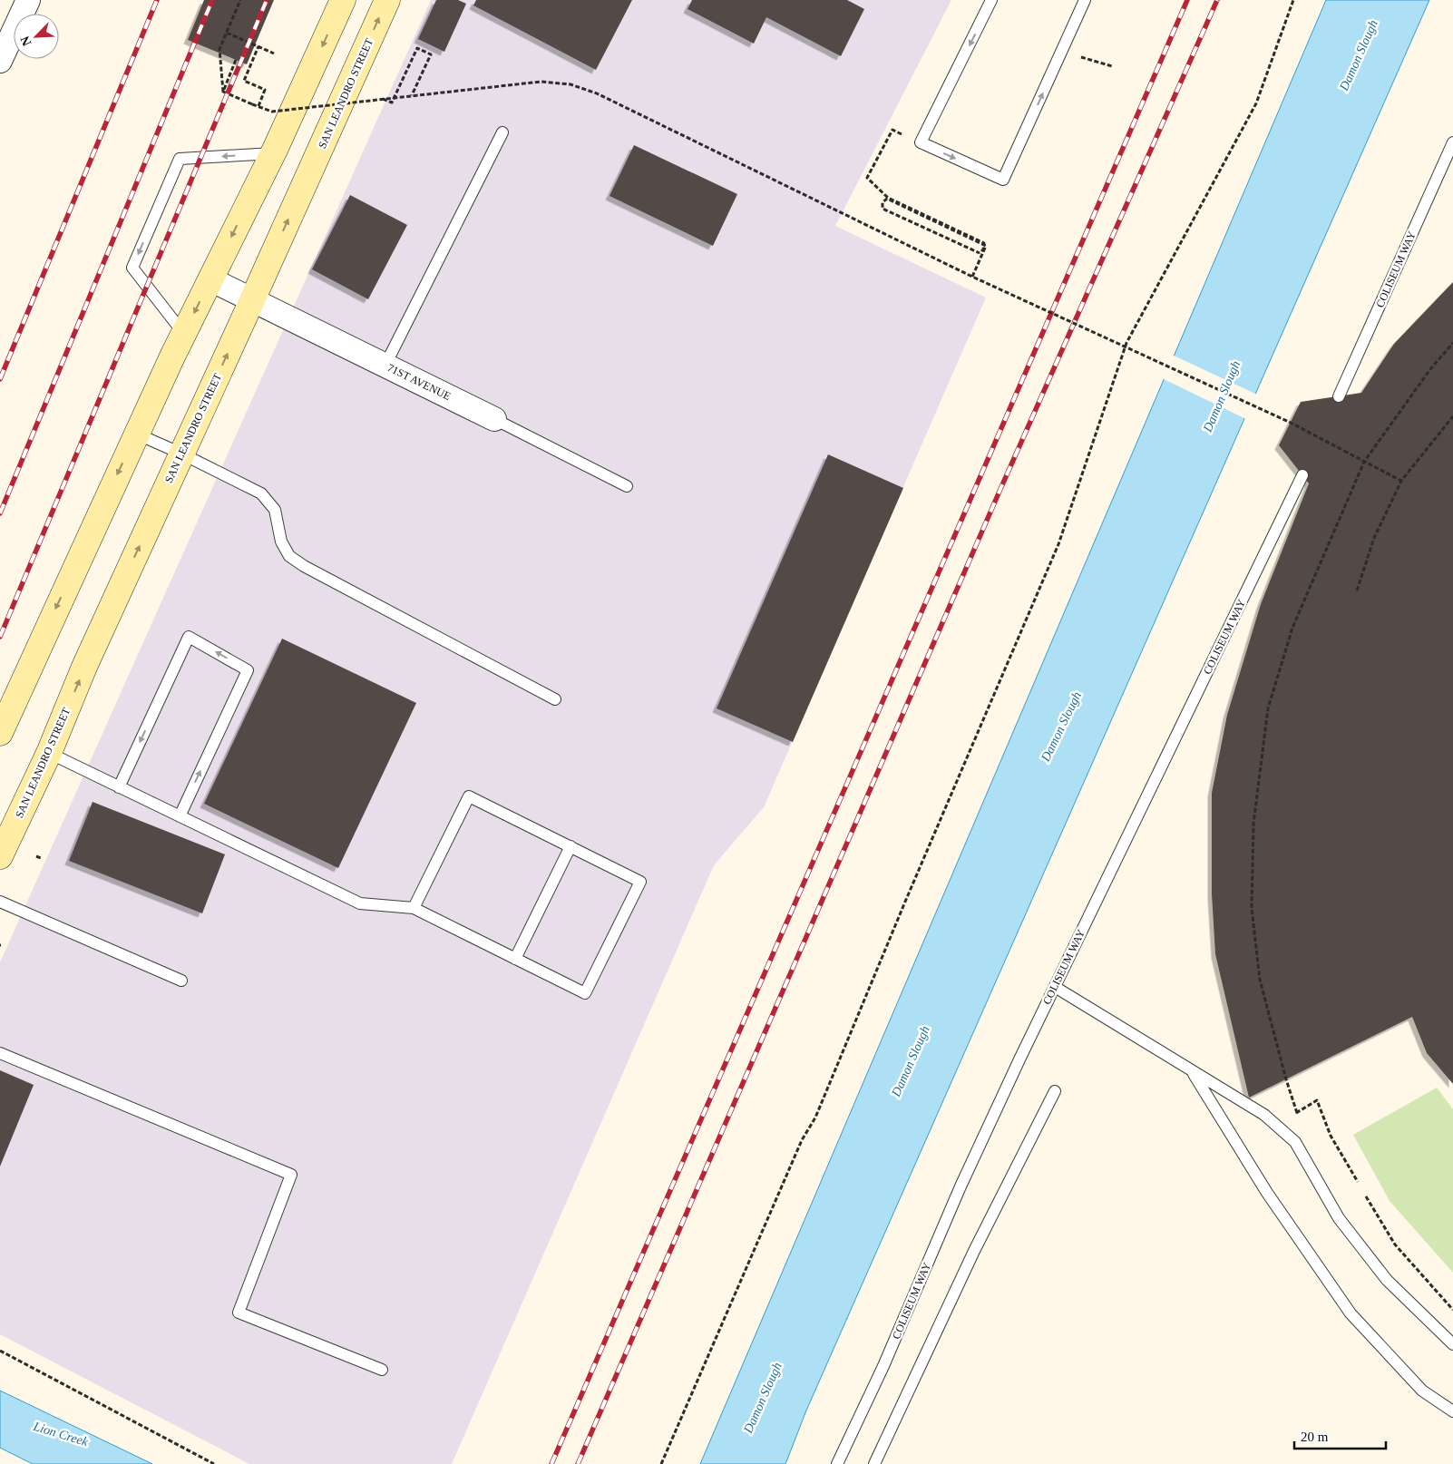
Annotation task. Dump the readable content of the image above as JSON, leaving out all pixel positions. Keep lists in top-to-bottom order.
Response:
{
  "streets": {
    "main road": ["SAN LEANDRO STREET"],
    "street": ["71ST AVENUE"],
    "lane": ["COLISEUM WAY"]
  },
  "crossings": [
    ["SAN LEANDRO STREET", "71ST AVENUE"]
  ],
  "water": ["Damon Slough", "Lion Creek"],
  "scale_bar": "20 m",
  "north": "bottom left"
}
